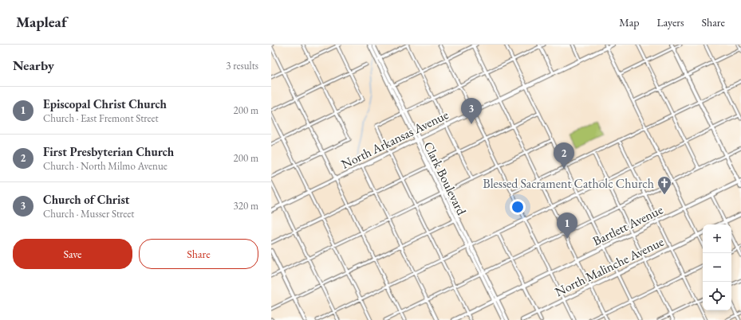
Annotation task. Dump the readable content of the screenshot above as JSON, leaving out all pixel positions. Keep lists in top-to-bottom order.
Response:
{
  "streets": {
    "main road": [
      "North Arkansas Avenue",
      "Clark Boulevard",
      "Bartlett Avenue",
      "North Malinche Avenue"
    ]
  },
  "crossings": [
    ["North Arkansas Avenue", "Clark Boulevard"],
    ["Clark Boulevard", "Bartlett Avenue"]
  ],
  "places": {
    "church": ["Blessed Sacrament Catholc Church"]
  },
  "page": {
    "header": "Mapleaf",
    "nav": ["Map", "Layers", "Share"],
    "heading": ["Nearby", "3 results"],
    "list": [
      {
        "mark": "1",
        "name": "Episcopal Christ Church",
        "note": "Church · East Fremont Street",
        "value": "200 m"
      },
      {
        "mark": "2",
        "name": "First Presbyterian Church",
        "note": "Church · North Milmo Avenue",
        "value": "200 m"
      },
      {
        "mark": "3",
        "name": "Church of Christ",
        "note": "Church · Musser Street",
        "value": "320 m"
      }
    ],
    "pins": ["3", "2", "1"],
    "map_buttons": ["+", "−"],
    "buttons": ["Save", "Share"]
  }
}
